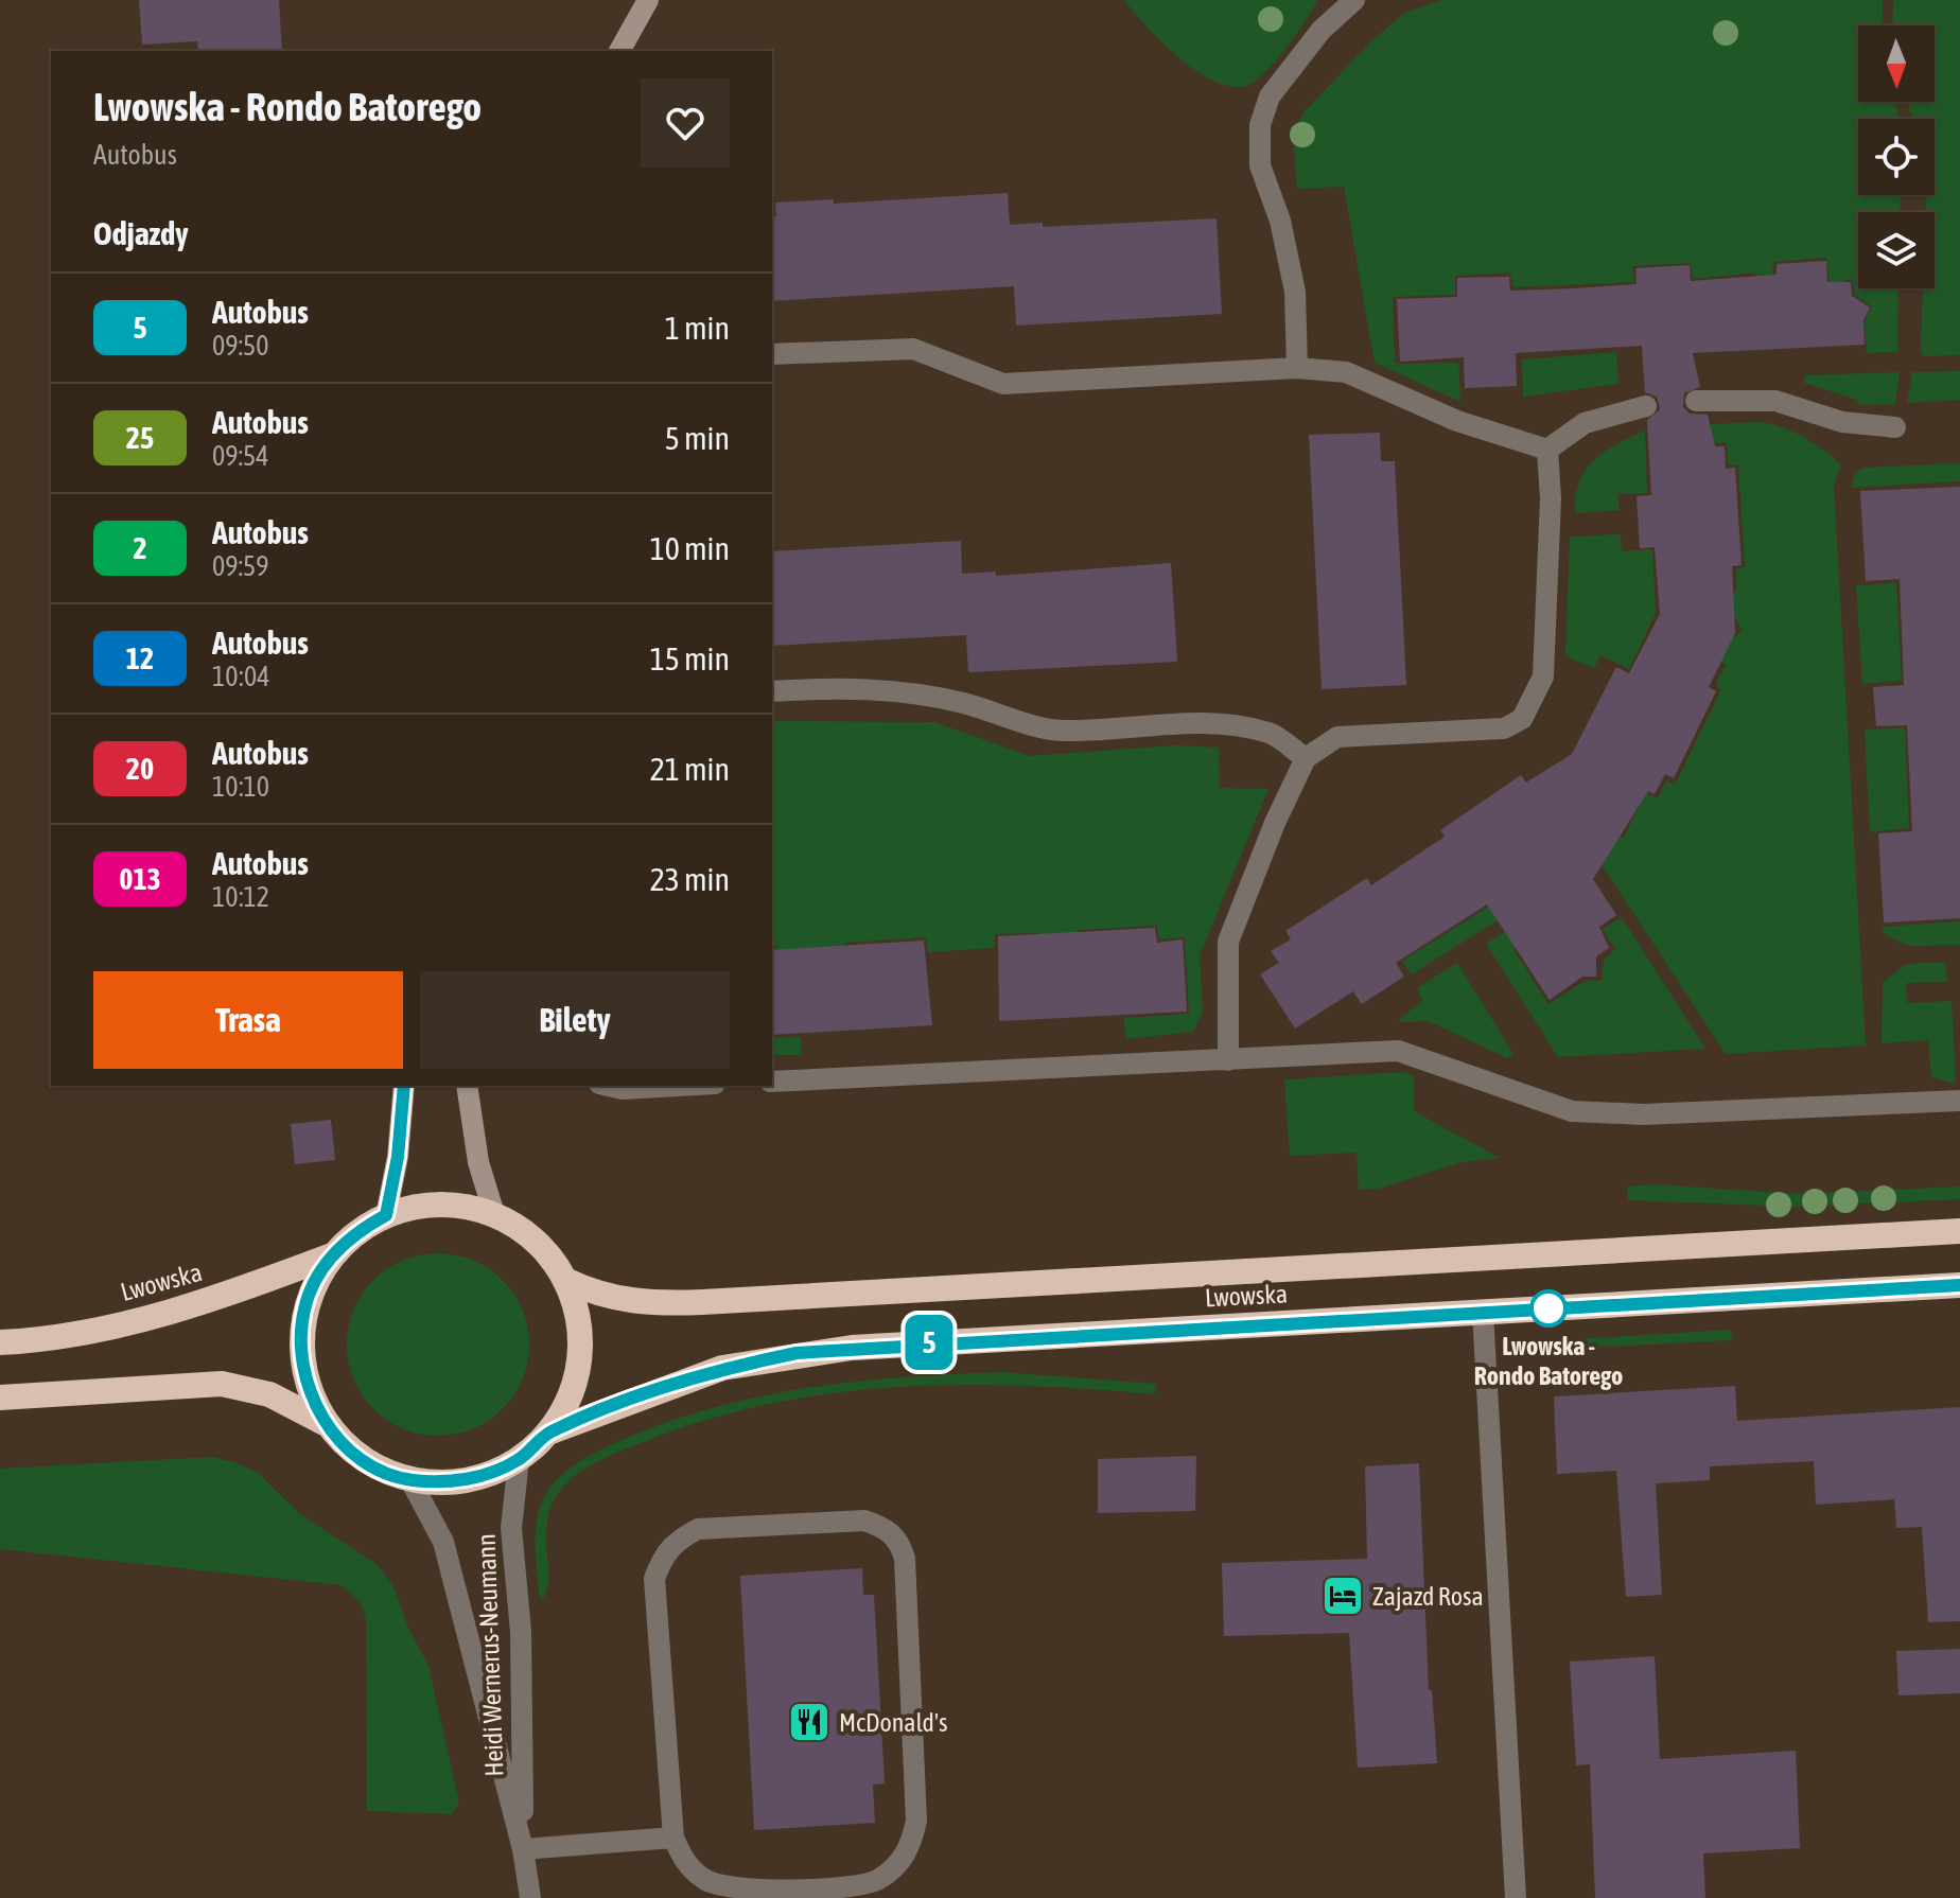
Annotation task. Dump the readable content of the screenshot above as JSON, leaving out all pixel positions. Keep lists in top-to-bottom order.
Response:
{
  "streets": {
    "highway": ["Lwowska"],
    "street": ["Heidi Wernerus-Neumann"]
  },
  "crossings": [
    ["Lwowska", "Heidi Wernerus-Neumann"]
  ],
  "places": {
    "other": ["Lwowska - Rondo Batorego"],
    "hotel": ["Zajazd Rosa"],
    "restaurant": ["McDonald's"]
  },
  "lines": ["bus line 5"],
  "north": "bottom",
  "page": {
    "on_map": "5",
    "heading": [
      ["Lwowska - Rondo Batorego", "Autobus"],
      "Odjazdy"
    ],
    "list": [
      {
        "mark": "5",
        "name": "Autobus",
        "note": "09:50",
        "value": "1 min"
      },
      {
        "mark": "25",
        "name": "Autobus",
        "note": "09:54",
        "value": "5 min"
      },
      {
        "mark": "2",
        "name": "Autobus",
        "note": "09:59",
        "value": "10 min"
      },
      {
        "mark": "12",
        "name": "Autobus",
        "note": "10:04",
        "value": "15 min"
      },
      {
        "mark": "20",
        "name": "Autobus",
        "note": "10:10",
        "value": "21 min"
      },
      {
        "mark": "013",
        "name": "Autobus",
        "note": "10:12",
        "value": "23 min"
      }
    ],
    "buttons": ["Trasa", "Bilety"]
  }
}
